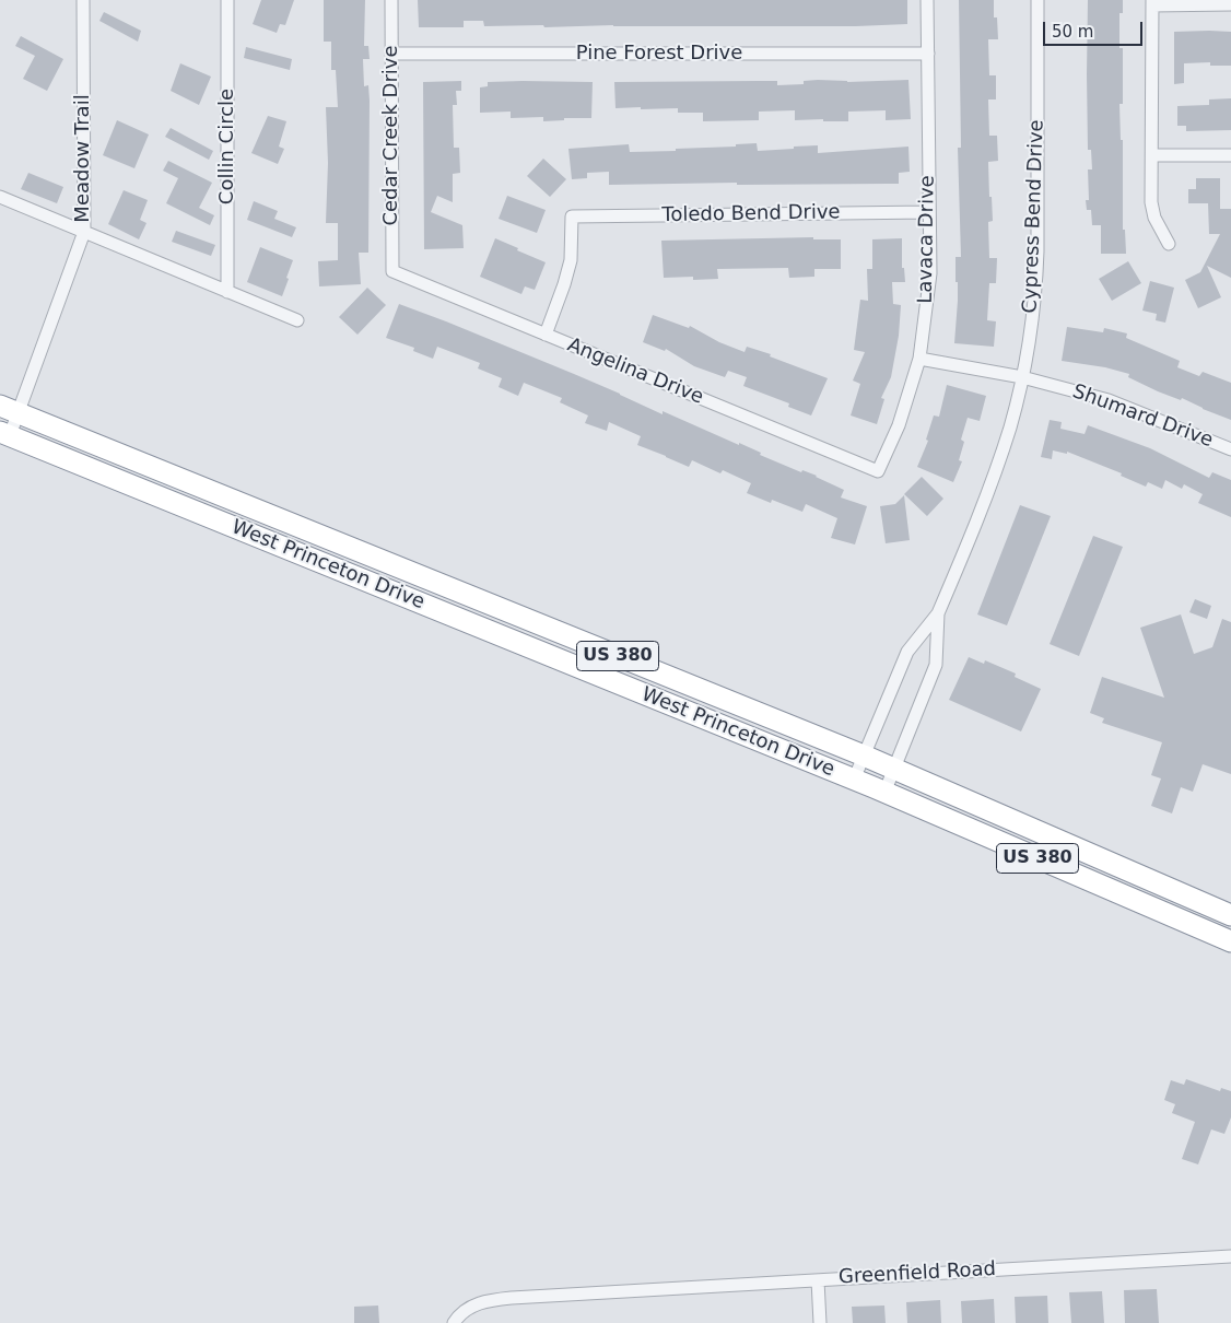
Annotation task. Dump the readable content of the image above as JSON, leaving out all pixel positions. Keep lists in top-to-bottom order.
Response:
{
  "streets": {
    "highway": ["West Princeton Drive", "US 380"],
    "street": [
      "Pine Forest Drive",
      "Cedar Creek Drive",
      "Collin Circle",
      "Meadow Trail",
      "Toledo Bend Drive",
      "Cypress Bend Drive",
      "Lavaca Drive",
      "Angelina Drive",
      "Shumard Drive",
      "Greenfield Road"
    ]
  },
  "crossings": [
    ["Pine Forest Drive", "Cedar Creek Drive"],
    ["Pine Forest Drive", "Lavaca Drive"],
    ["Cedar Creek Drive", "Angelina Drive"],
    ["Meadow Trail", "West Princeton Drive"],
    ["Toledo Bend Drive", "Lavaca Drive"],
    ["Toledo Bend Drive", "Angelina Drive"],
    ["Cypress Bend Drive", "Shumard Drive"],
    ["Cypress Bend Drive", "West Princeton Drive"],
    ["Lavaca Drive", "Angelina Drive"],
    ["Lavaca Drive", "Shumard Drive"]
  ],
  "scale_bar": "50 m"
}
